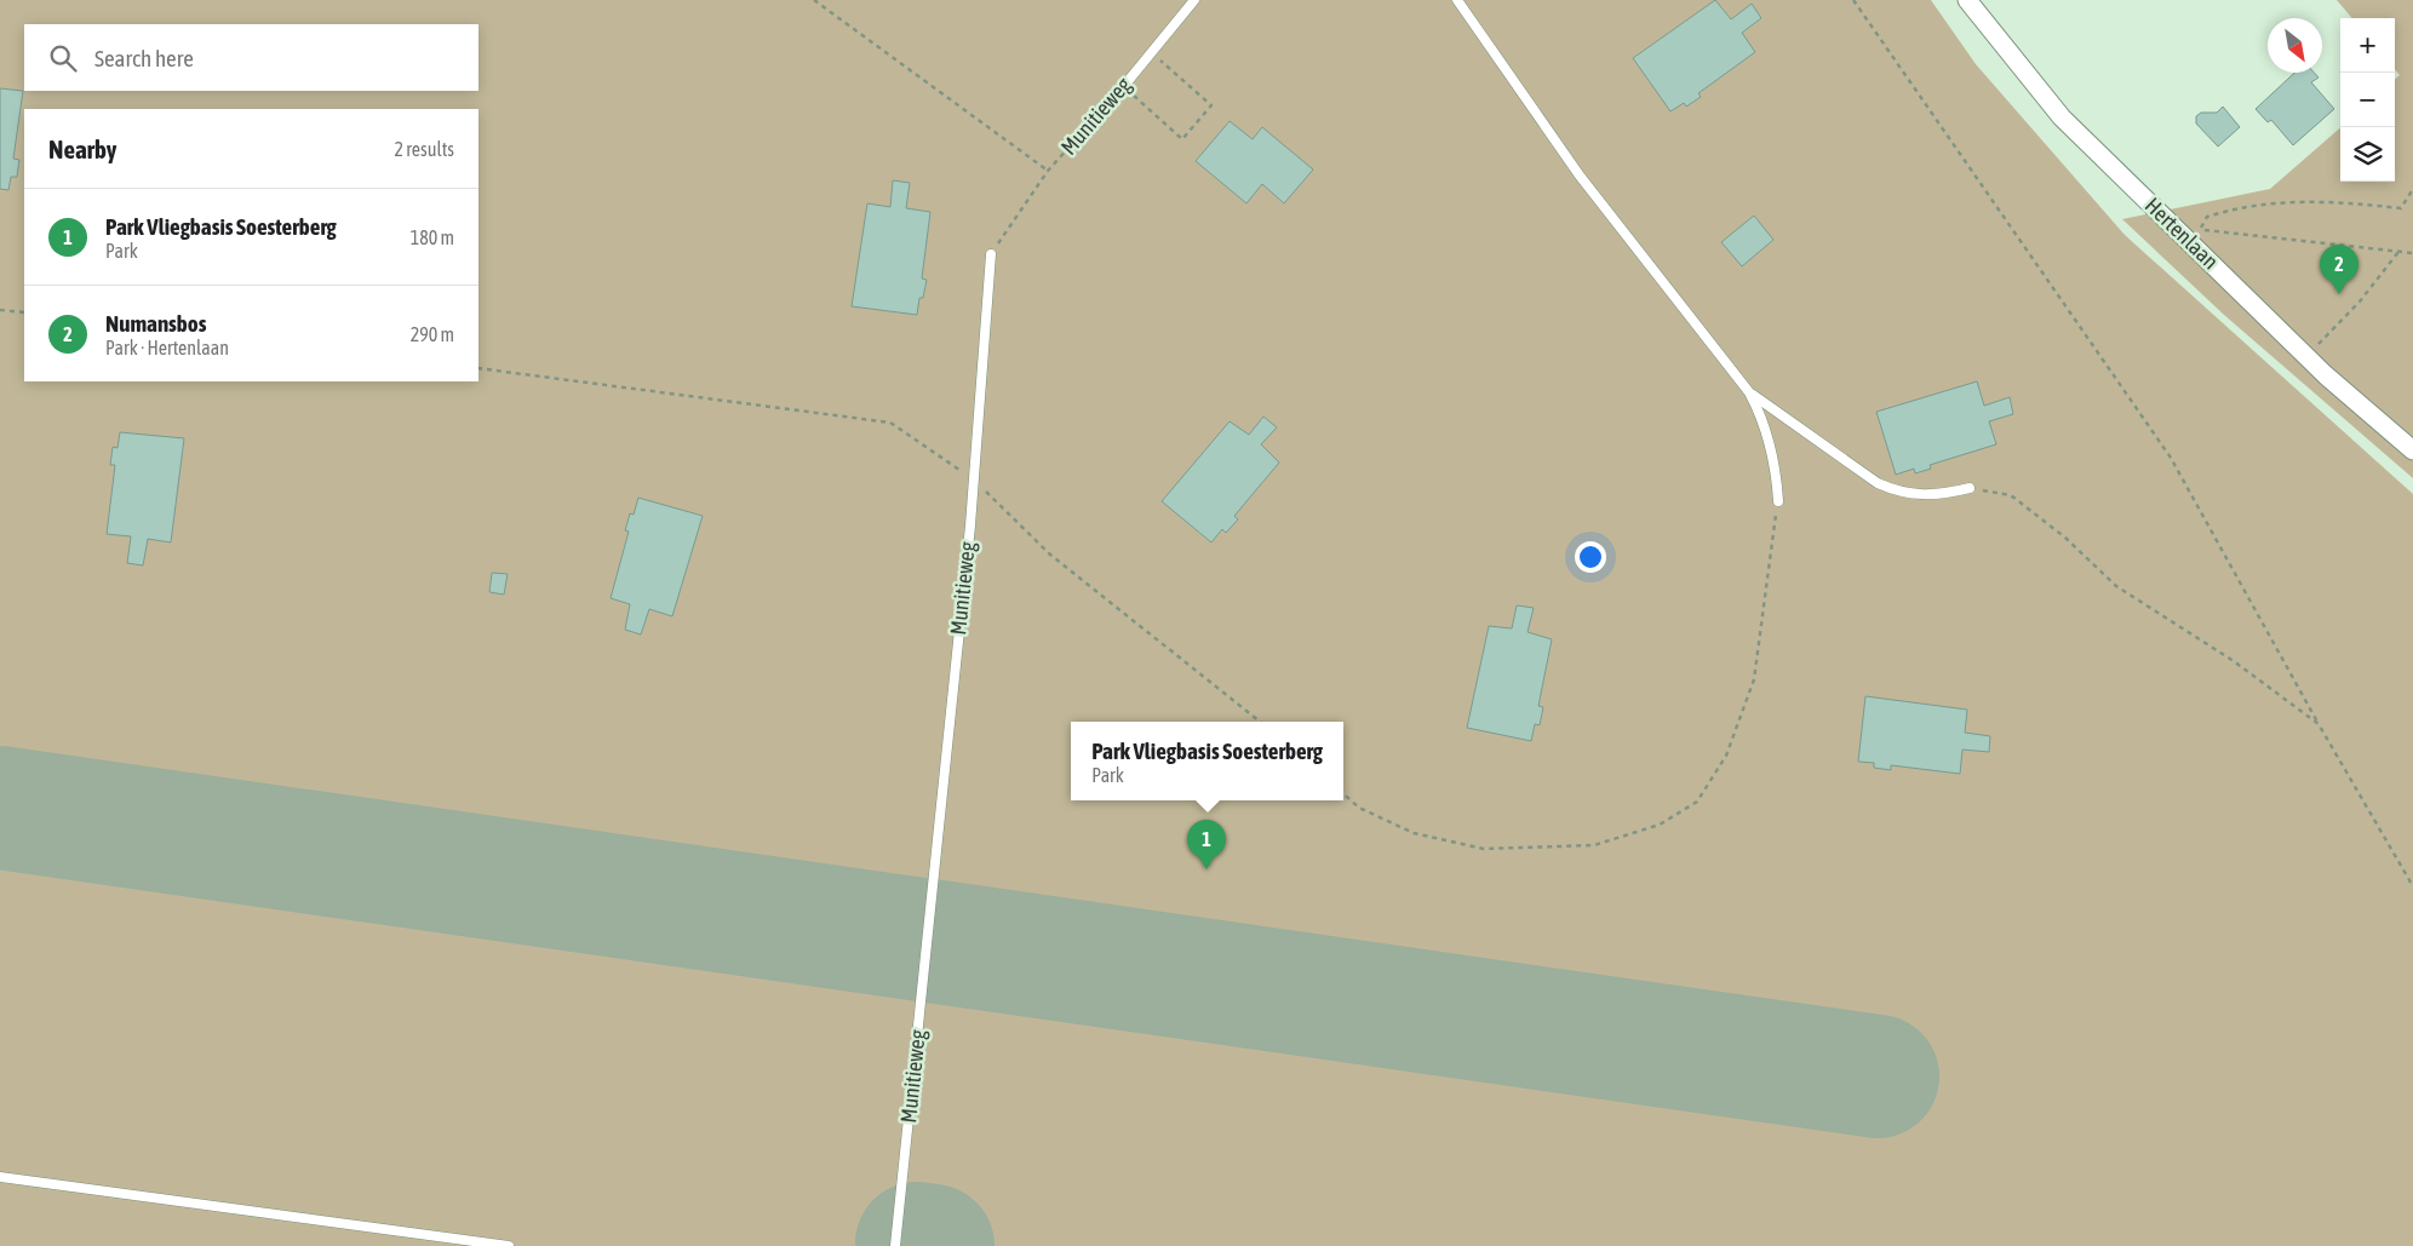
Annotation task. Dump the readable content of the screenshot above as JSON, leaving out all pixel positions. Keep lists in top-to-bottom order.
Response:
{
  "streets": {
    "street": ["Hertenlaan"],
    "lane": ["Munitieweg"]
  },
  "north": "bottom right",
  "page": {
    "map_buttons": ["+", "−"],
    "search": "Search here",
    "heading": ["Nearby", "2 results"],
    "list": [
      {
        "mark": "1",
        "name": "Park Vliegbasis Soesterberg",
        "note": "Park",
        "value": "180 m"
      },
      {
        "mark": "2",
        "name": "Numansbos",
        "note": "Park · Hertenlaan",
        "value": "290 m"
      }
    ],
    "pins": ["2", "1"],
    "popup": ["Park Vliegbasis Soesterberg", "Park"]
  }
}
